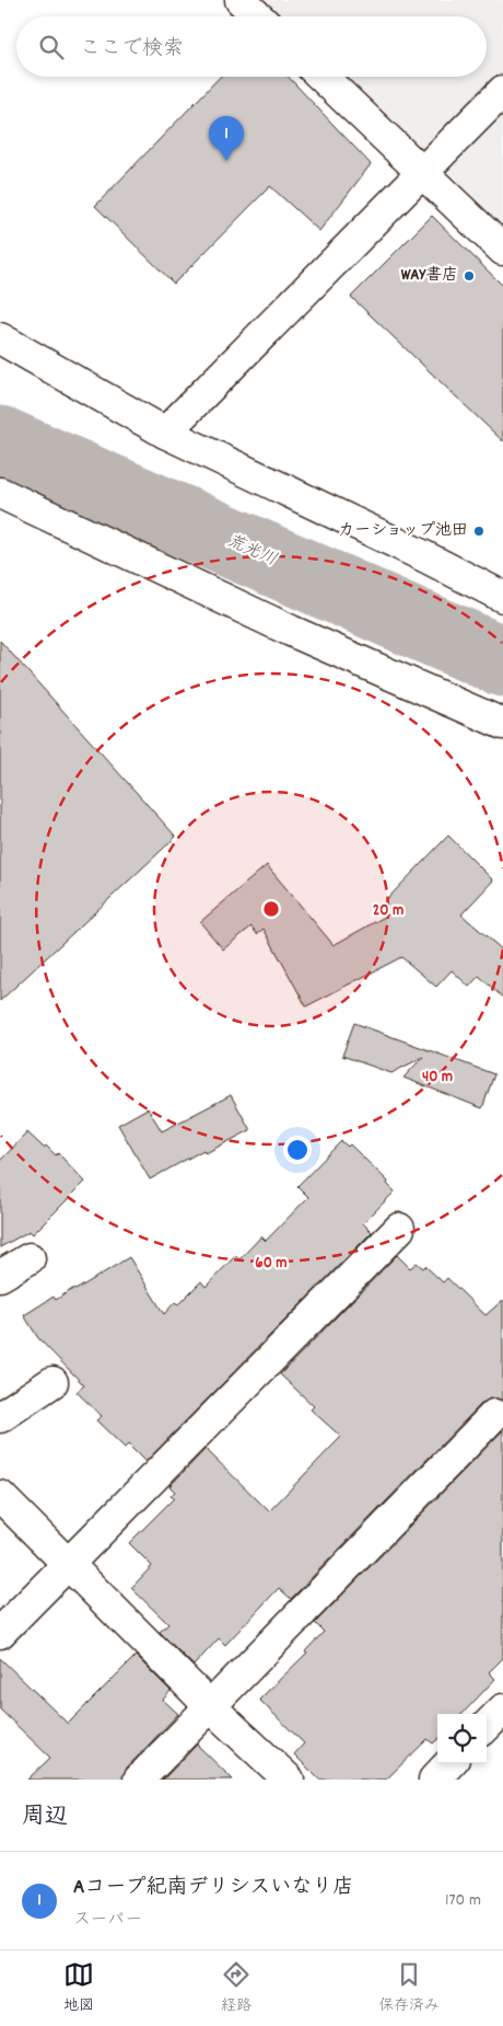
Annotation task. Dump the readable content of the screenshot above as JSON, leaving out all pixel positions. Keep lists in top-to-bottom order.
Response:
{
  "water": ["荒光川"],
  "places": ["WAY書店", "カーショップ池田"],
  "page": {
    "search": "ここで検索",
    "pins": "1",
    "heading": "周辺",
    "list": [
      {
        "mark": "1",
        "name": "Aコープ紀南デリシスいなり店",
        "note": "スーパー",
        "value": "170 m"
      }
    ],
    "nav": ["地図", "経路", "保存済み"]
  },
  "rings": ["20 m", "40 m", "60 m"]
}
